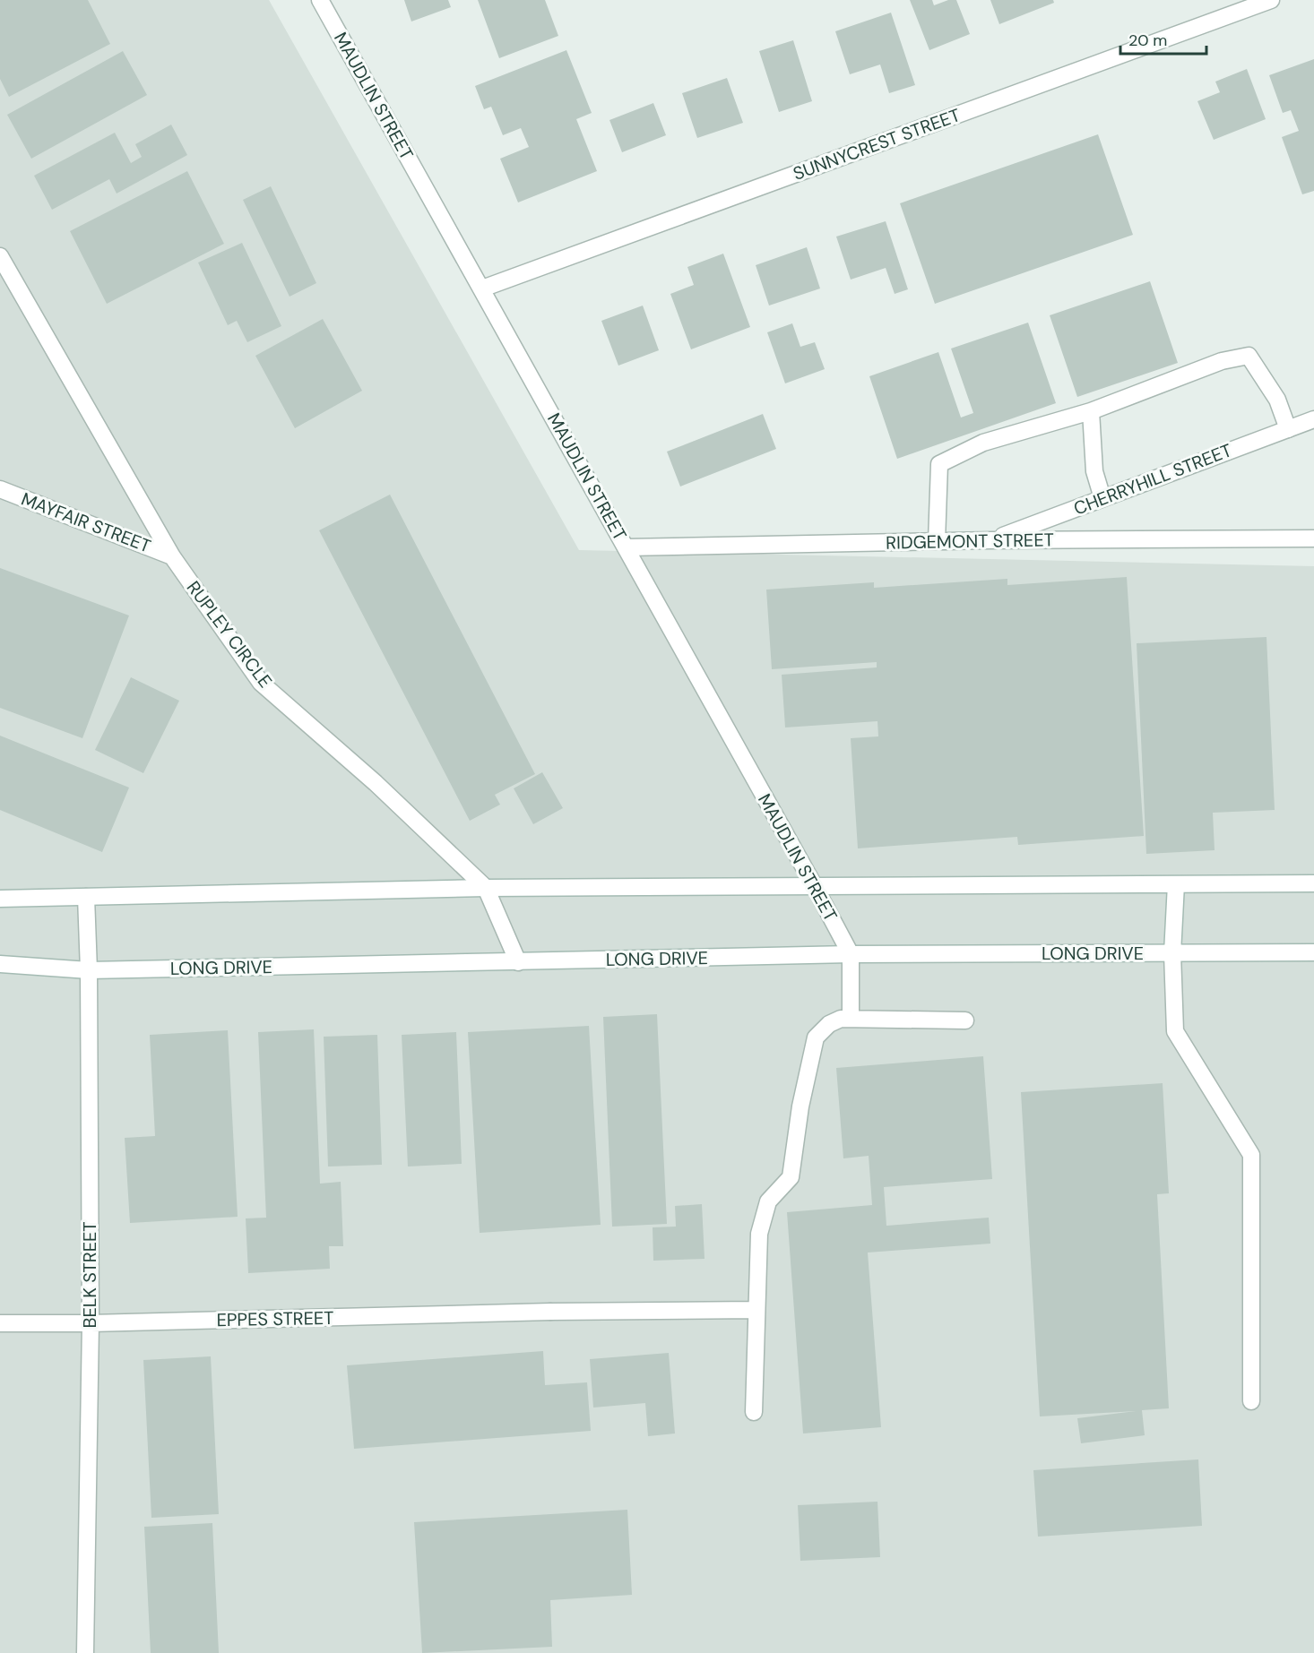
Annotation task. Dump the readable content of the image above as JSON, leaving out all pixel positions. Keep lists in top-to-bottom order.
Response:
{
  "streets": {
    "street": [
      "MAUDLIN STREET",
      "SUNNYCREST STREET",
      "CHERRYHILL STREET",
      "MAYFAIR STREET",
      "RIDGEMONT STREET",
      "RUPLEY CIRCLE",
      "LONG DRIVE",
      "BELK STREET",
      "EPPES STREET"
    ]
  },
  "crossings": [
    ["MAUDLIN STREET", "SUNNYCREST STREET"],
    ["MAUDLIN STREET", "RIDGEMONT STREET"],
    ["MAUDLIN STREET", "LONG DRIVE"],
    ["CHERRYHILL STREET", "RIDGEMONT STREET"],
    ["MAYFAIR STREET", "RUPLEY CIRCLE"],
    ["RUPLEY CIRCLE", "LONG DRIVE"],
    ["LONG DRIVE", "BELK STREET"],
    ["BELK STREET", "EPPES STREET"]
  ],
  "scale_bar": "20 m"
}
